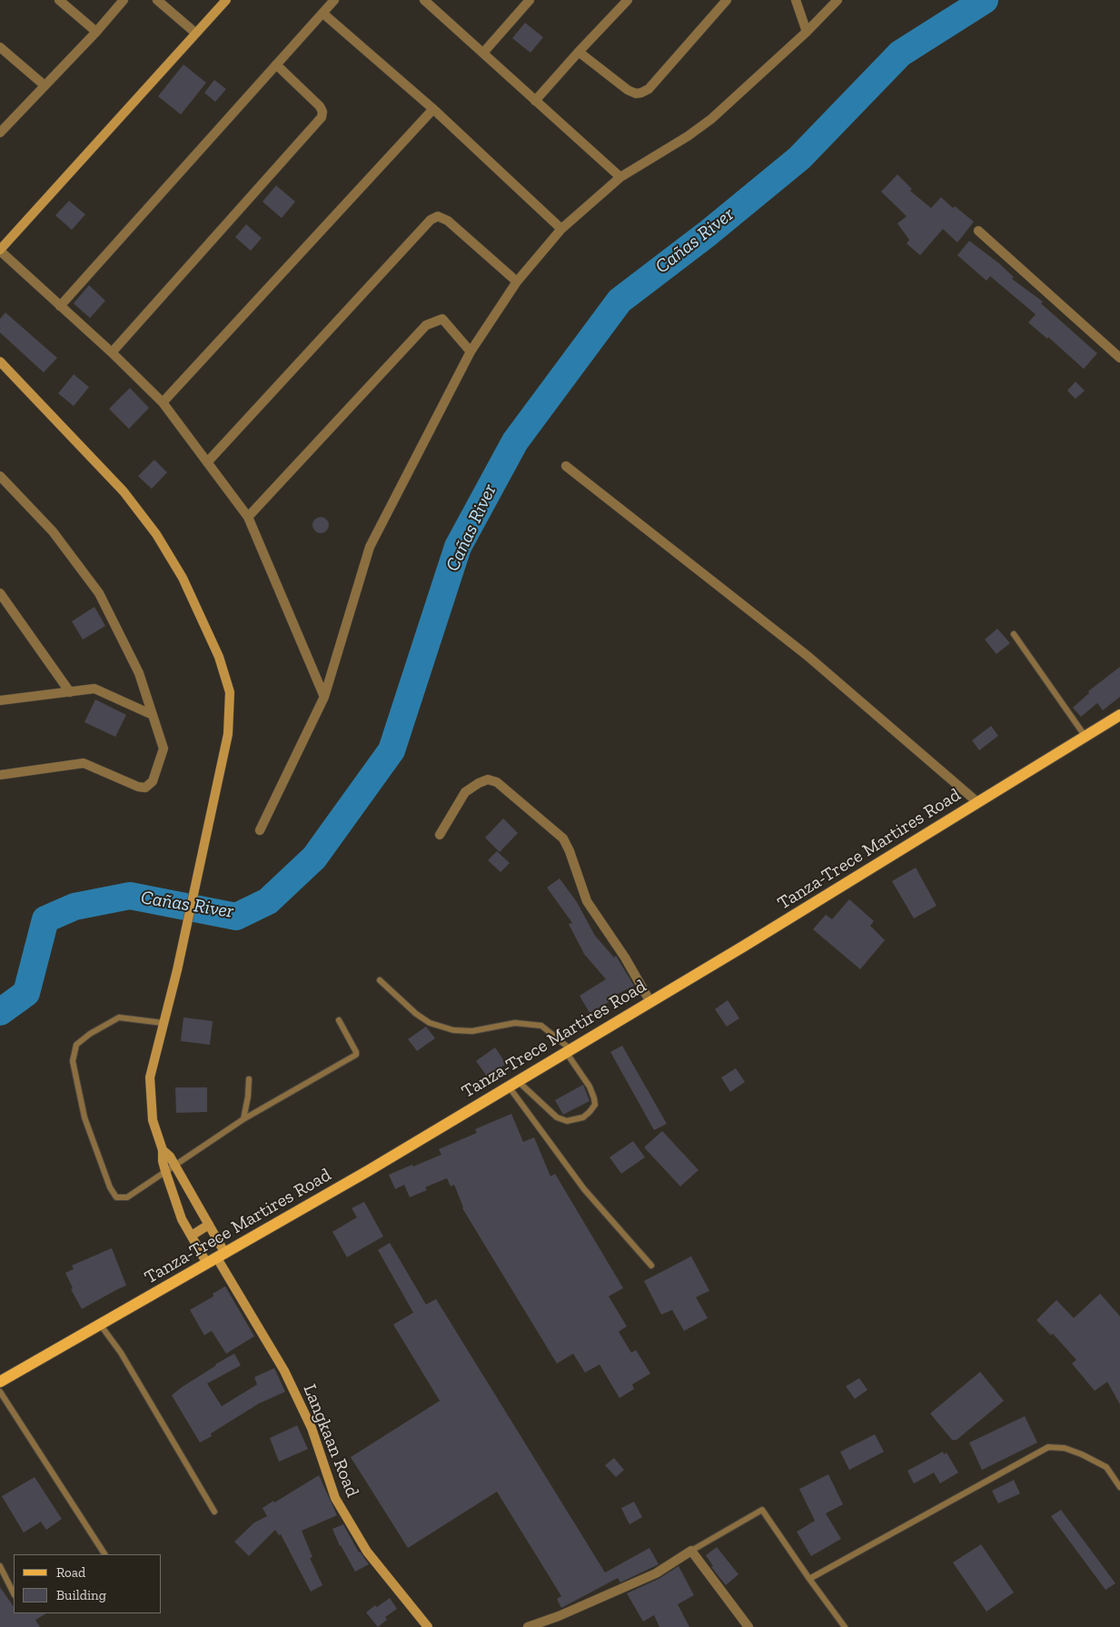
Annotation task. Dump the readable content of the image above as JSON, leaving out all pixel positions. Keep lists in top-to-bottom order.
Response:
{
  "streets": {
    "main road": ["Tanza-Trece Martires Road"],
    "street": ["Langkaan Road"]
  },
  "crossings": [
    ["Tanza-Trece Martires Road", "Langkaan Road"]
  ],
  "water": ["Cañas River"],
  "legend": ["Road", "Building"]
}
